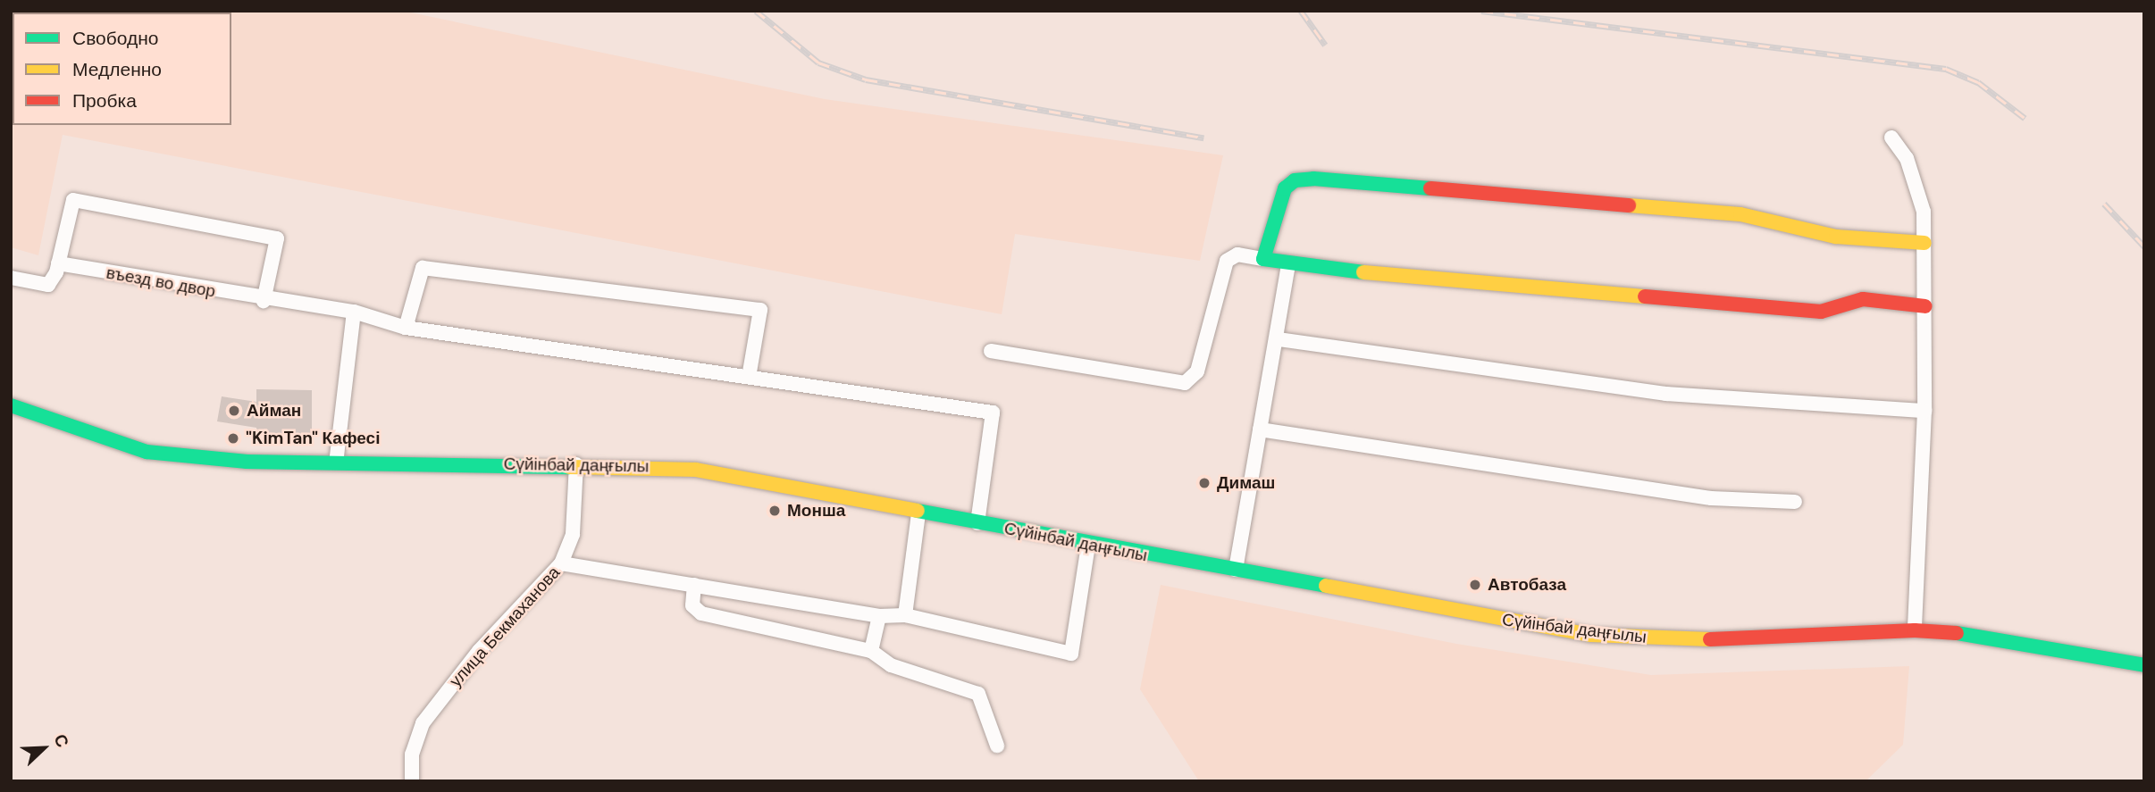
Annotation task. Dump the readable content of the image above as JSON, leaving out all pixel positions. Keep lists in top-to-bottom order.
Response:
{
  "streets": {
    "main road": ["Сүйінбай даңғылы"],
    "street": ["въезд во двор", "улица Бекмаханова"]
  },
  "crossings": [
    ["въезд во двор", "Сүйінбай даңғылы"],
    ["Сүйінбай даңғылы", "улица Бекмаханова"]
  ],
  "places": [
    "Айман",
    "\"KimTan\" Кафесі",
    "Димаш",
    "Монша",
    "Автобаза"
  ],
  "legend": ["Свободно", "Медленно", "Пробка"],
  "north": "top right"
}
